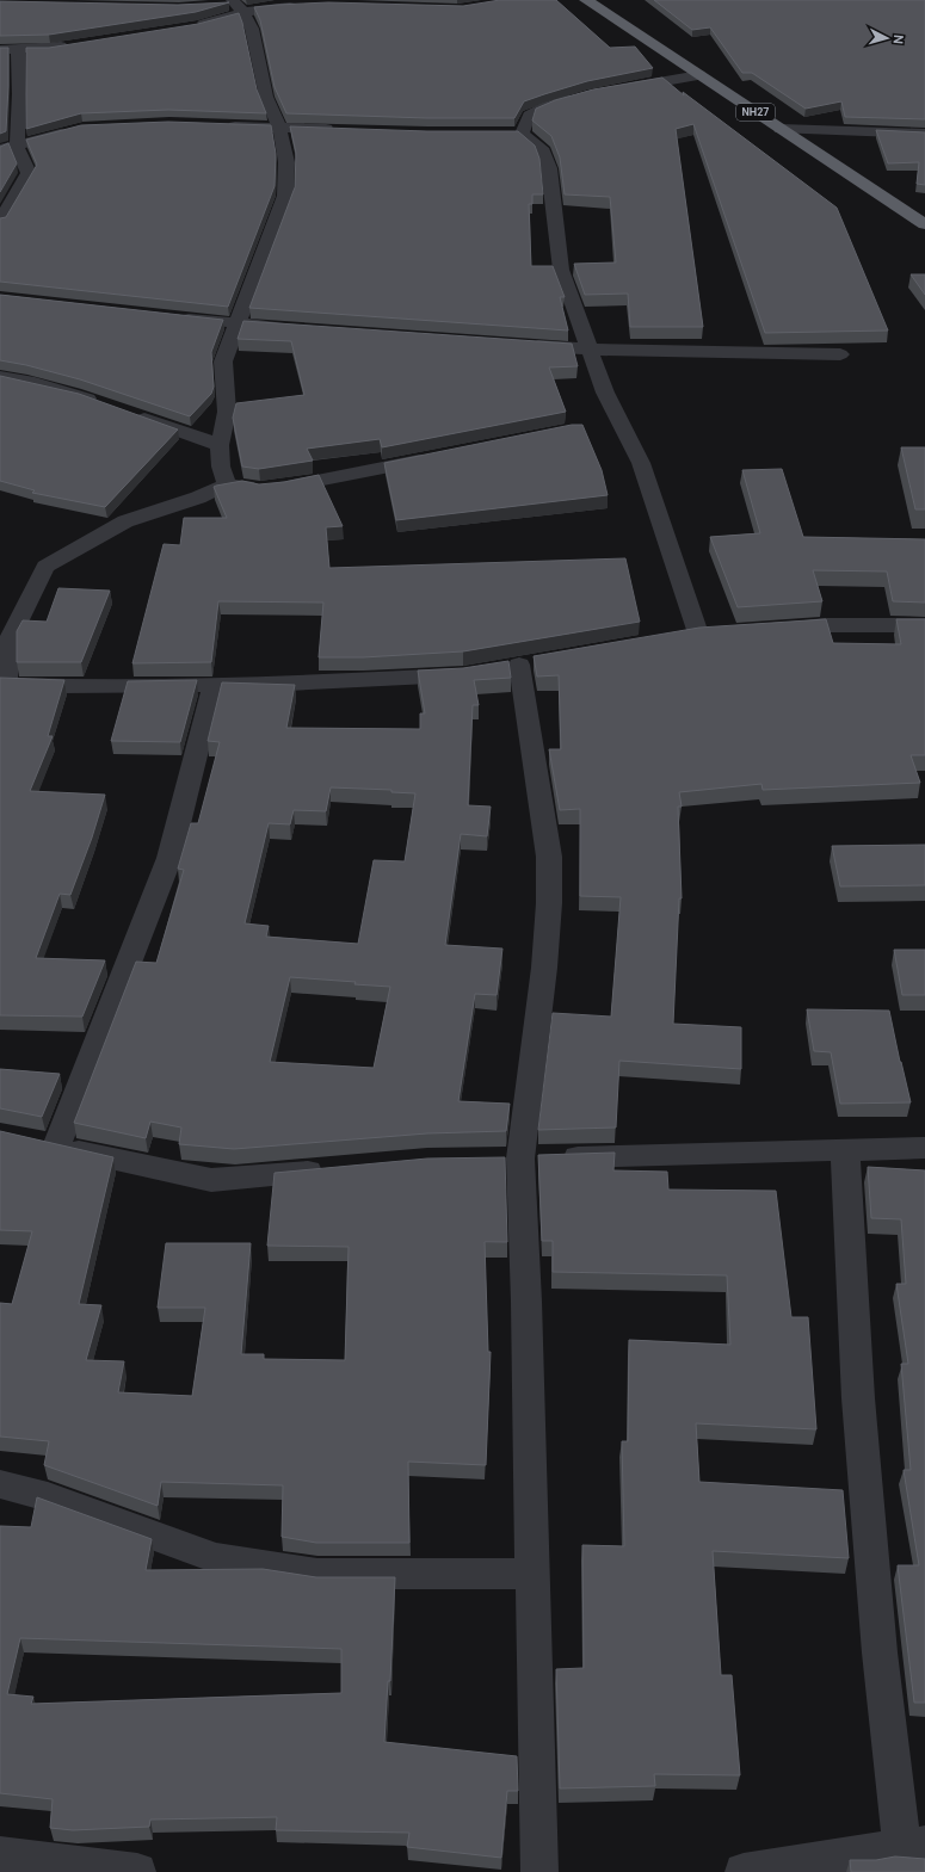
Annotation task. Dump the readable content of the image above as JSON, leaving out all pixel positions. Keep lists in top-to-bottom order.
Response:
{
  "streets": {
    "highway": ["NH27"]
  },
  "north": "right"
}
